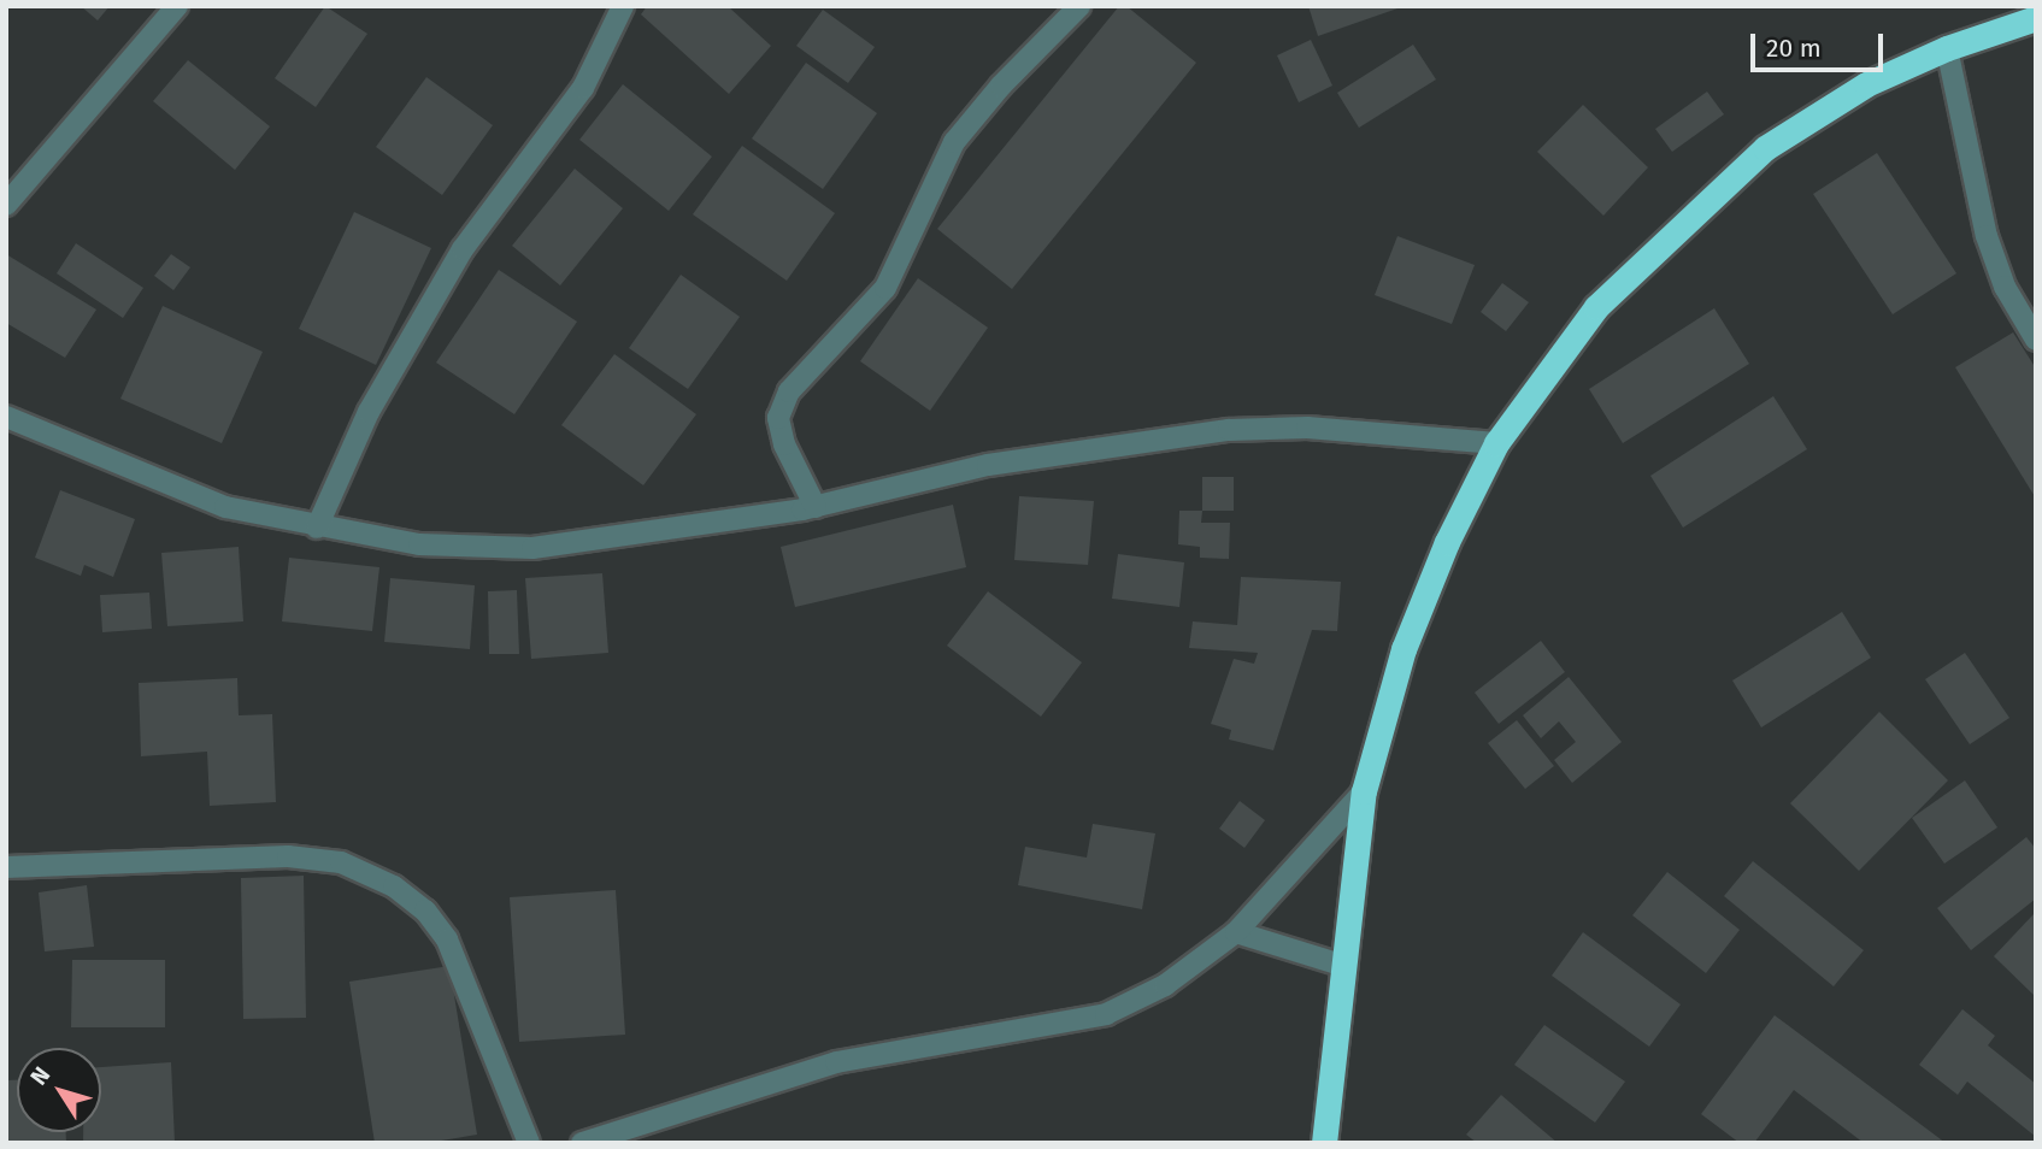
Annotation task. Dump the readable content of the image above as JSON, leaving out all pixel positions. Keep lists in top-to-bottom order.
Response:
{
  "scale_bar": "20 m",
  "north": "top left"
}
